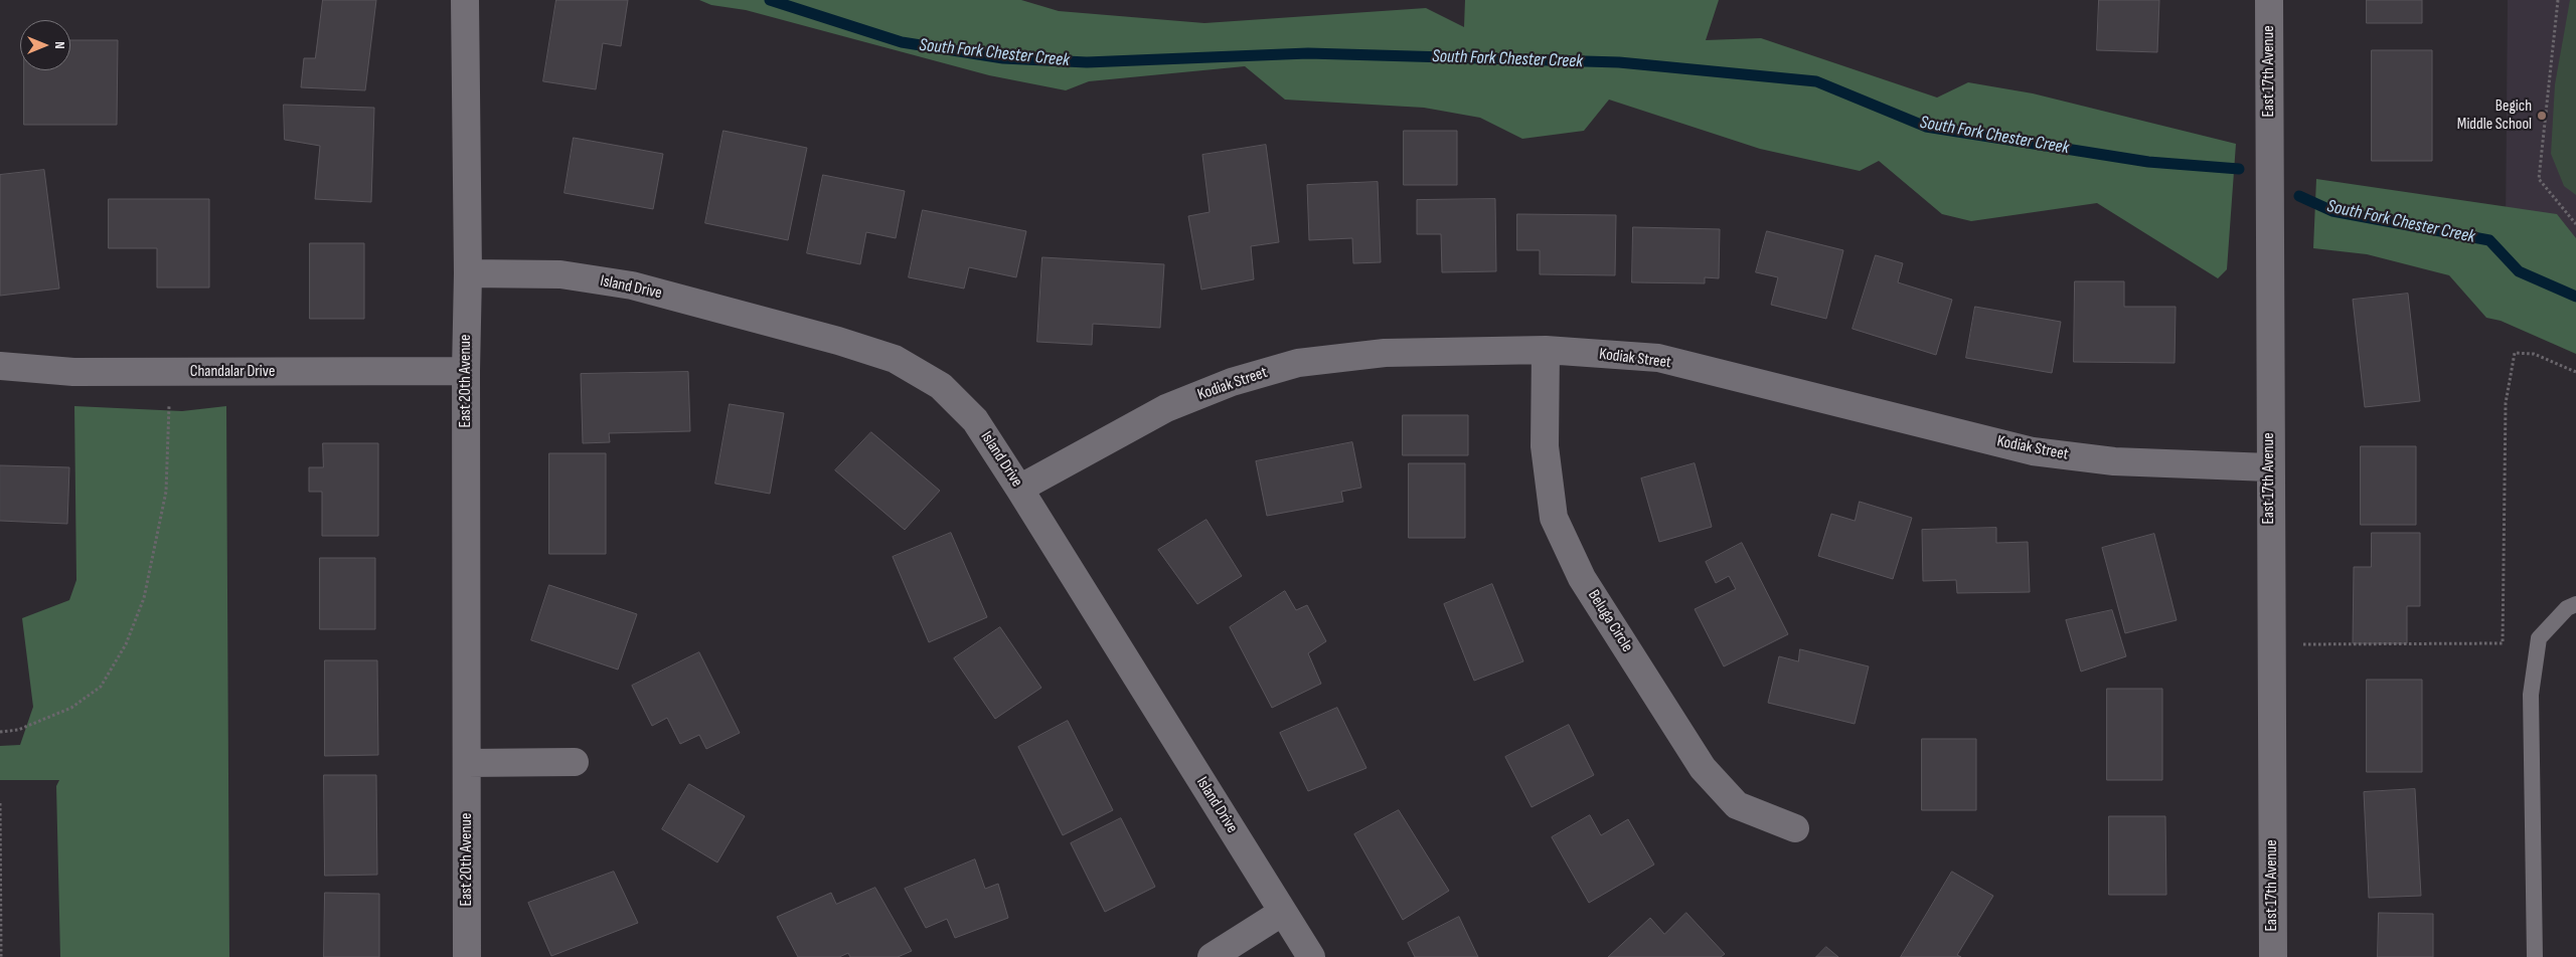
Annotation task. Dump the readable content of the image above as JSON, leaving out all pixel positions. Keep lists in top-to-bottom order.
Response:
{
  "streets": {
    "street": [
      "East 17th Avenue",
      "Island Drive",
      "Kodiak Street",
      "Chandalar Drive",
      "East 20th Avenue",
      "Beluga Circle"
    ]
  },
  "crossings": [
    ["East 17th Avenue", "Kodiak Street"],
    ["Island Drive", "Kodiak Street"],
    ["Island Drive", "East 20th Avenue"],
    ["Kodiak Street", "Beluga Circle"],
    ["Chandalar Drive", "East 20th Avenue"]
  ],
  "water": ["South Fork Chester Creek"],
  "places": ["Begich Middle School"],
  "north": "right"
}
